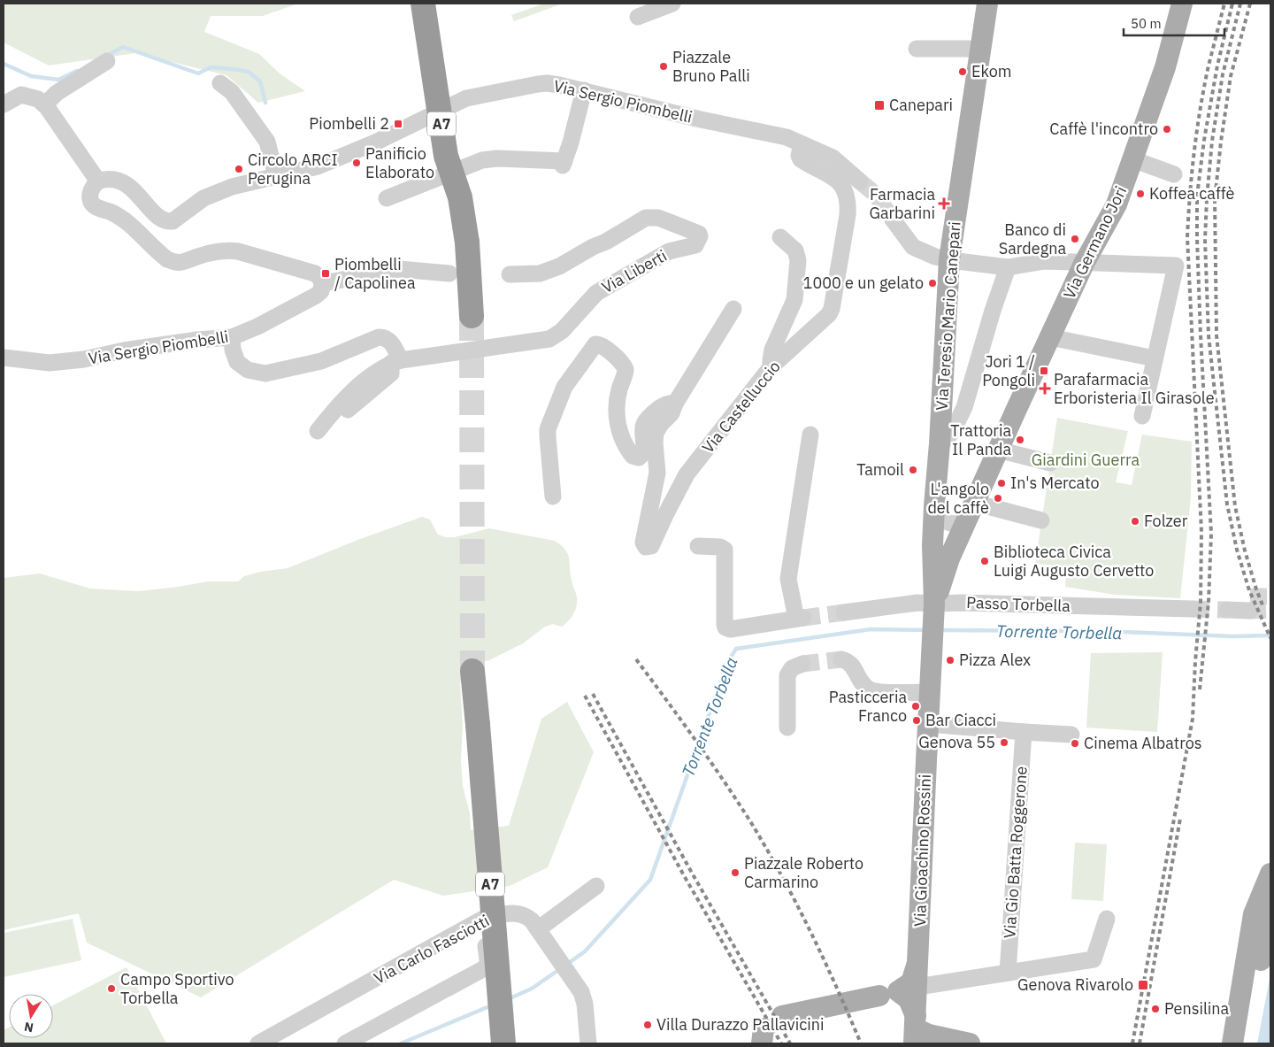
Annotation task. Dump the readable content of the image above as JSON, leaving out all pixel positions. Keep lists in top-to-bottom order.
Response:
{
  "streets": {
    "highway": ["A7"],
    "main road": ["Via Germano Jori", "Via Teresio Mario Canepari", "Via Gioachino Rossini"],
    "street": [
      "Via Sergio Piombelli",
      "Via Liberti",
      "Via Castelluccio",
      "Passo Torbella",
      "Via Gio Batta Roggerone",
      "Via Carlo Fasciotti"
    ]
  },
  "crossings": [
    ["Via Sergio Piombelli", "Via Castelluccio"],
    ["Via Germano Jori", "Via Teresio Mario Canepari"],
    ["Via Germano Jori", "Passo Torbella"],
    ["Via Germano Jori", "Via Gioachino Rossini"],
    ["Via Teresio Mario Canepari", "Passo Torbella"],
    ["Via Teresio Mario Canepari", "Via Gioachino Rossini"],
    ["Passo Torbella", "Via Gioachino Rossini"]
  ],
  "water": ["Torrente Torbella"],
  "parks": ["Giardini Guerra"],
  "places": {
    "other": [
      "Piazzale Bruno Palli",
      "Ekom",
      "Caffè l'incontro",
      "Panificio Elaborato",
      "Circolo ARCI Perugina",
      "Koffea caffè",
      "Banco di Sardegna",
      "1000 e un gelato",
      "Trattoria Il Panda",
      "Tamoil",
      "In's Mercato",
      "L'angolo del caffè",
      "Folzer",
      "Biblioteca Civica Luigi Augusto Cervetto",
      "Pizza Alex",
      "Pasticceria Franco",
      "Bar Ciacci",
      "Genova 55",
      "Cinema Albatros",
      "Piazzale Roberto Carmarino",
      "Campo Sportivo Torbella",
      "Pensilina",
      "Villa Durazzo Pallavicini"
    ],
    "transit": [
      "Canepari",
      "Piombelli 2",
      "Piombelli / Capolinea",
      "Jori 1 / Pongoli",
      "Genova Rivarolo"
    ],
    "health": ["Farmacia Garbarini", "Parafarmacia Erboristeria Il Girasole"]
  },
  "scale_bar": "50 m",
  "north": "bottom"
}
